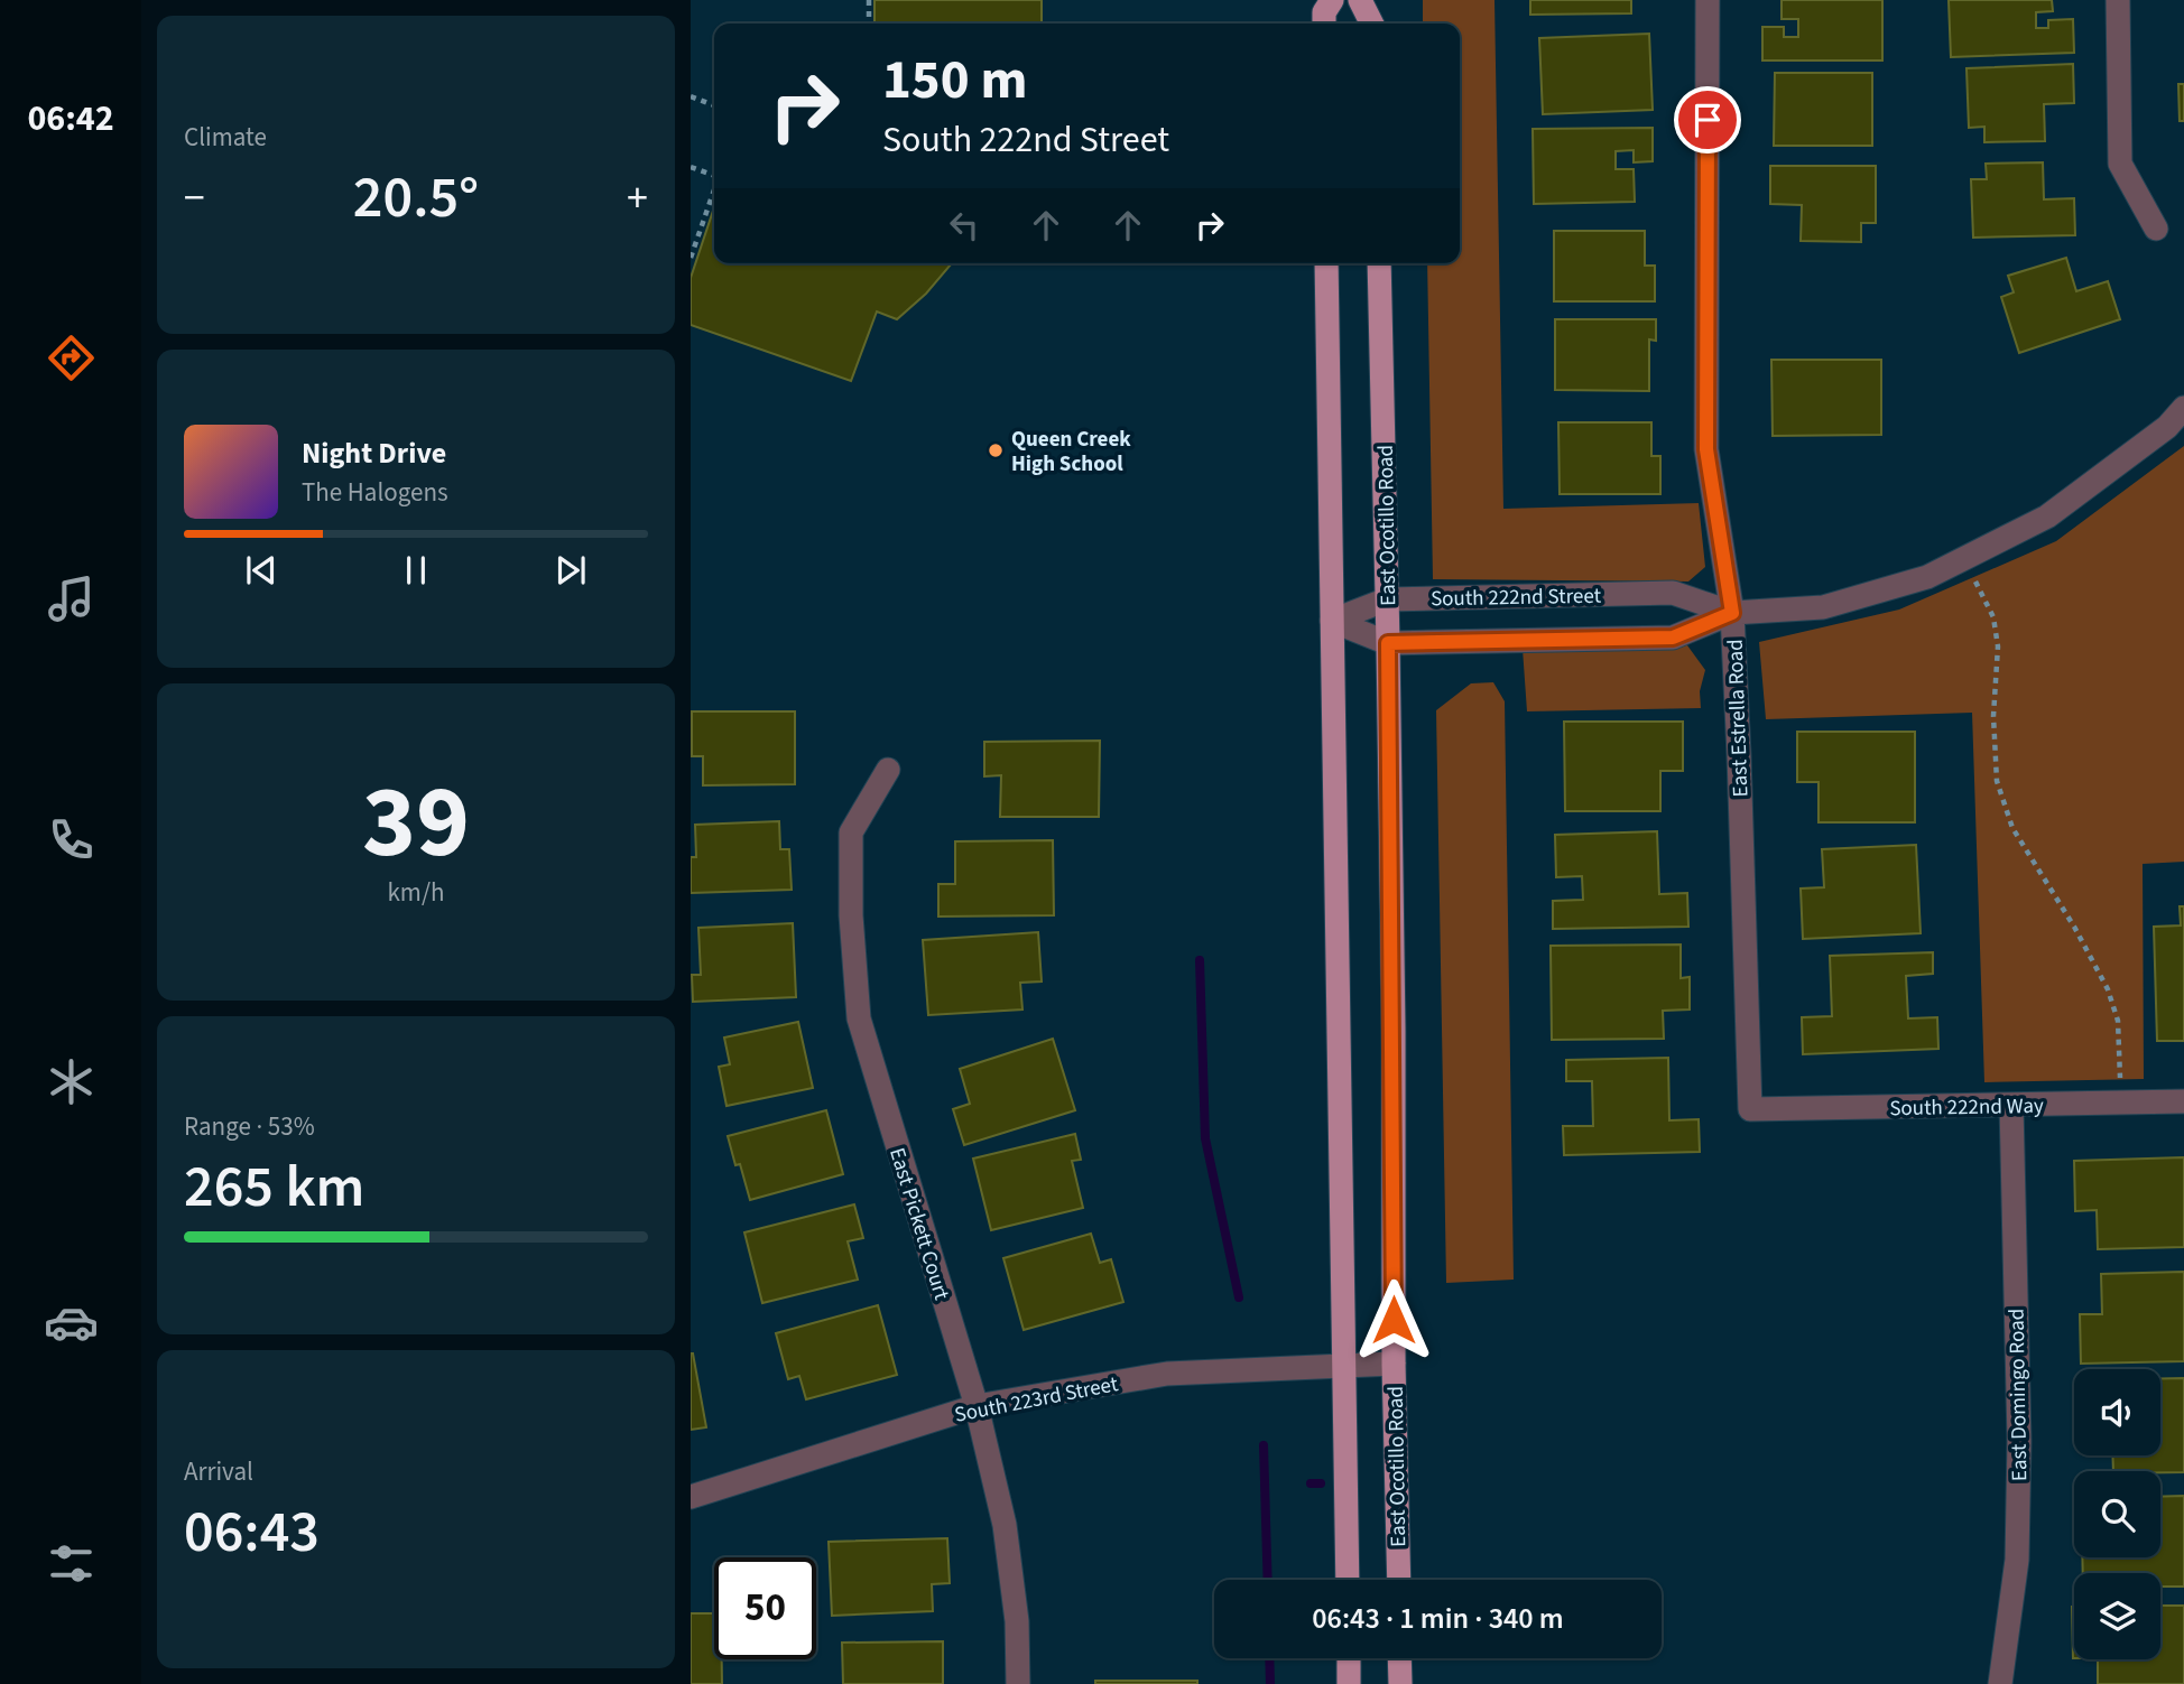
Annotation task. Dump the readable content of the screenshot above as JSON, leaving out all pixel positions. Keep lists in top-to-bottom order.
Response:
{
  "streets": {
    "main road": ["East Ocotillo Road"],
    "street": [
      "South 222nd Street",
      "East Estrella Road",
      "South 222nd Way",
      "East Pickett Court",
      "East Domingo Road",
      "South 223rd Street"
    ]
  },
  "crossings": [
    ["East Ocotillo Road", "South 222nd Street"],
    ["East Ocotillo Road", "South 223rd Street"],
    ["South 222nd Street", "East Estrella Road"],
    ["East Estrella Road", "South 222nd Way"],
    ["South 222nd Way", "East Domingo Road"],
    ["East Pickett Court", "South 223rd Street"]
  ],
  "places": ["Queen Creek High School"],
  "page": {
    "tabs": "06:42",
    "tile": [
      "Climate",
      ["39", "km/h"],
      ["Range · 53%", "265 km"],
      ["Arrival", "06:43"]
    ],
    "turn": ["150 m", "South 222nd Street"],
    "heat": ["−", "20.5°", "+"],
    "song": ["Night Drive", "The Halogens"],
    "limit": "50",
    "trip": "06:43 · 1 min · 340 m"
  }
}
